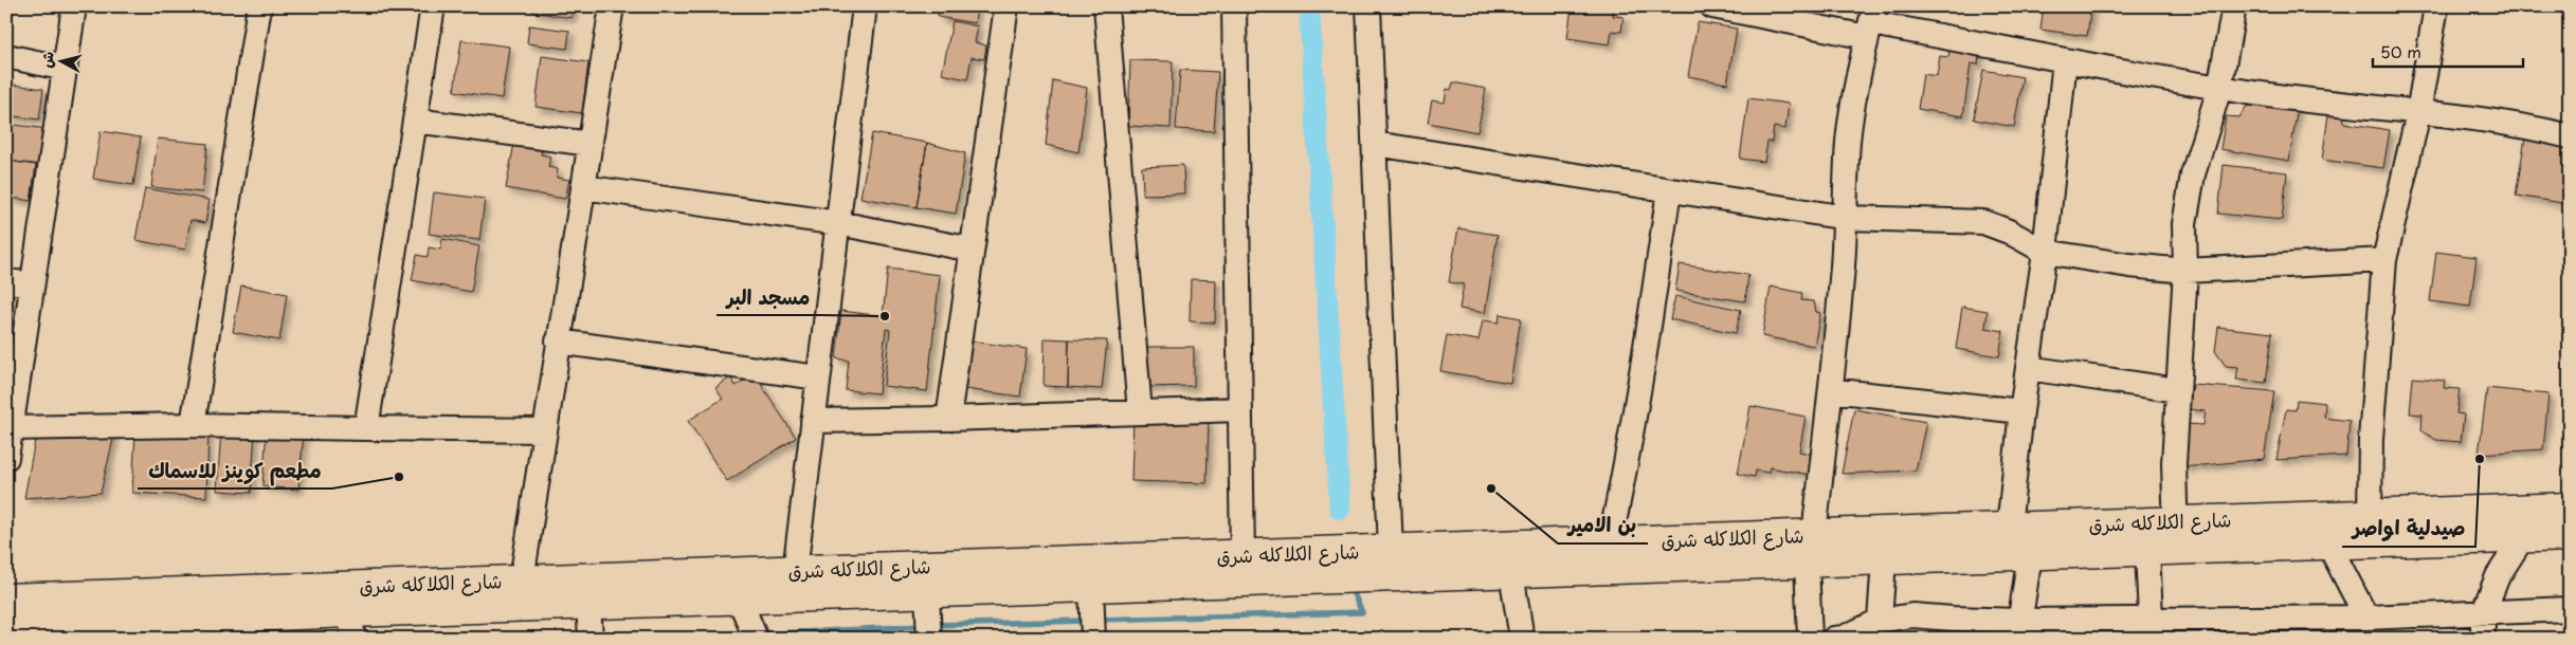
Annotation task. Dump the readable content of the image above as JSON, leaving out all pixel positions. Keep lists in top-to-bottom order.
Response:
{
  "streets": {
    "street": ["شارع الكلاكله شرق"]
  },
  "places": [
    "مسجد البر",
    "صيدلية اواصر",
    "مطعم كوينز للاسماك",
    "بن الامير"
  ],
  "scale_bar": "50 m",
  "north": "left"
}
